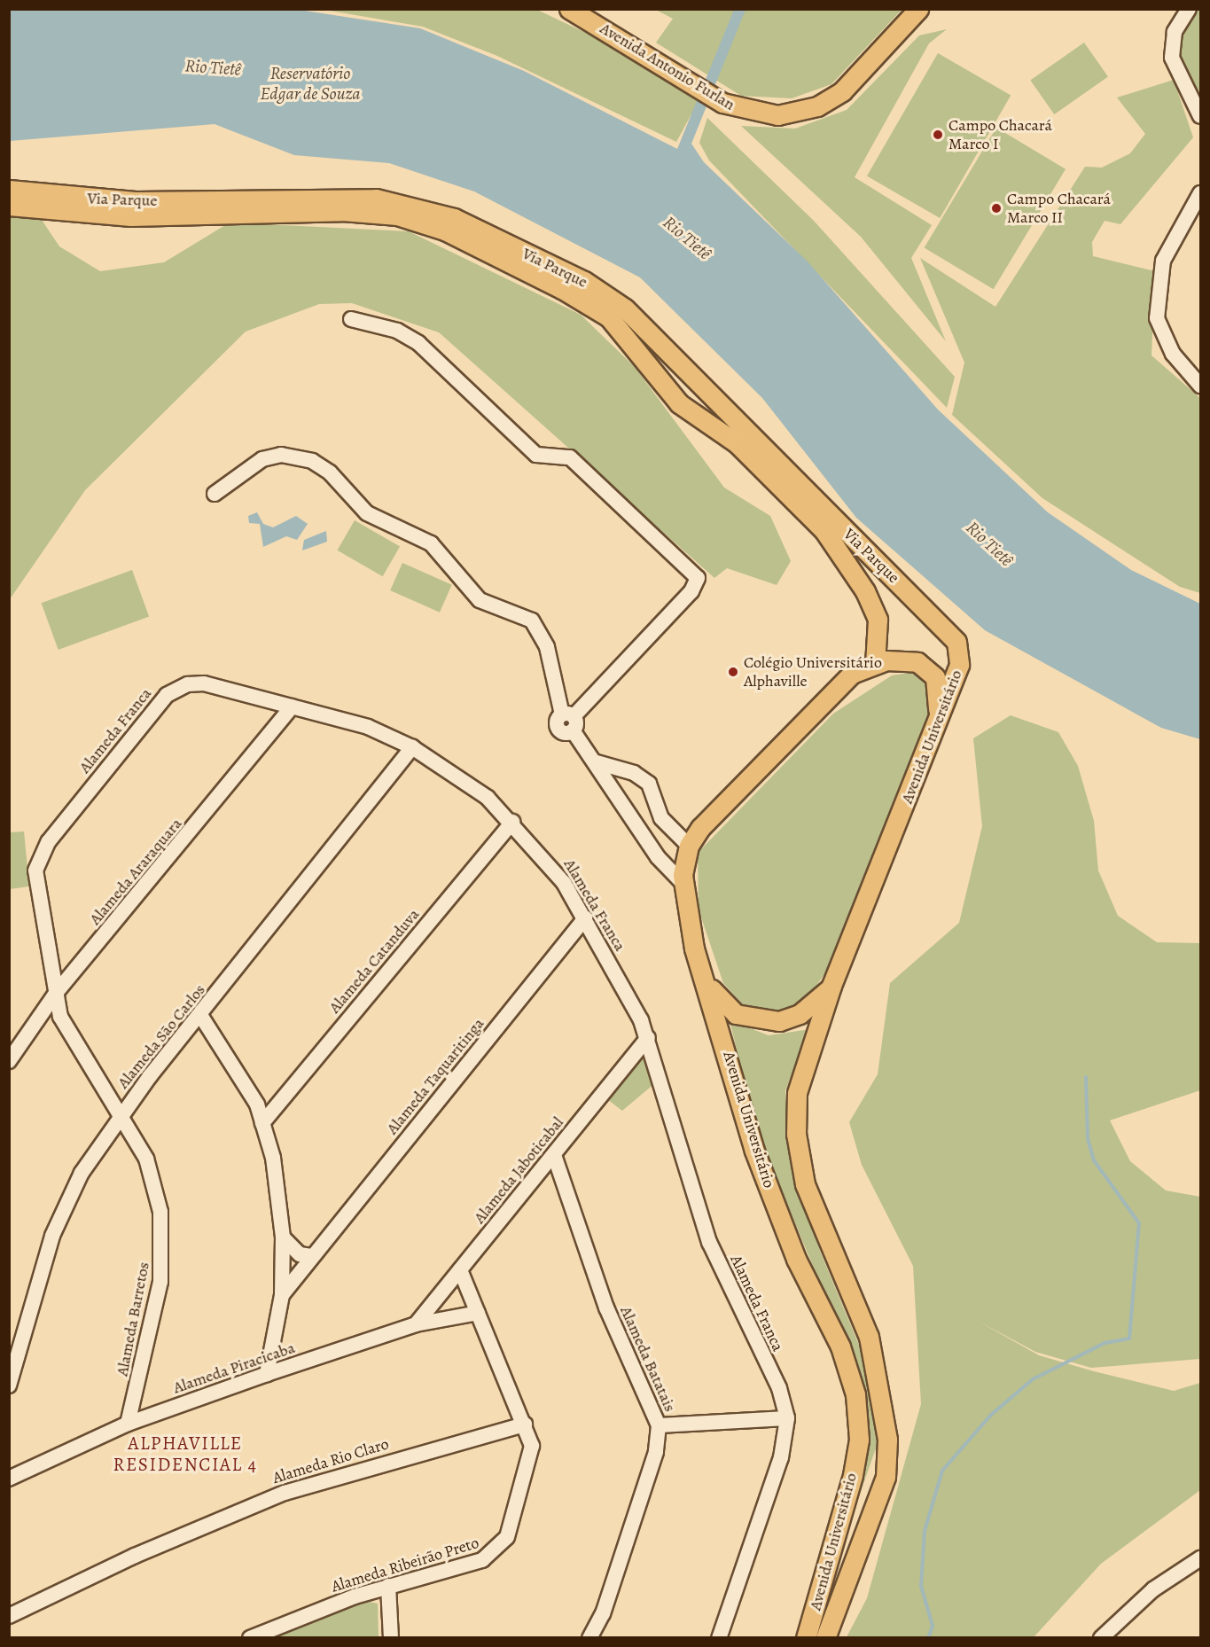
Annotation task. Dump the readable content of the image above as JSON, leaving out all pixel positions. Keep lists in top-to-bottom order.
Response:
{
  "streets": {
    "main road": ["Avenida Antonio Furlan", "Via Parque", "Avenida Universitário"],
    "street": [
      "Alameda Franca",
      "Alameda Araraquara",
      "Alameda Catanduva",
      "Alameda São Carlos",
      "Alameda Taquaritinga",
      "Alameda Jaboticabal",
      "Alameda Barretos",
      "Alameda Batatais",
      "Alameda Piracicaba",
      "Alameda Rio Claro",
      "Alameda Ribeirão Preto"
    ]
  },
  "crossings": [
    ["Via Parque", "Avenida Universitário"],
    ["Alameda Franca", "Alameda Araraquara"],
    ["Alameda Franca", "Alameda Catanduva"],
    ["Alameda Franca", "Alameda São Carlos"],
    ["Alameda Franca", "Alameda Taquaritinga"],
    ["Alameda Franca", "Alameda Jaboticabal"],
    ["Alameda Franca", "Alameda Barretos"],
    ["Alameda Araraquara", "Alameda Barretos"],
    ["Alameda São Carlos", "Alameda Barretos"],
    ["Alameda Jaboticabal", "Alameda Batatais"],
    ["Alameda Jaboticabal", "Alameda Piracicaba"],
    ["Alameda Jaboticabal", "Alameda Ribeirão Preto"],
    ["Alameda Barretos", "Alameda Piracicaba"],
    ["Alameda Piracicaba", "Alameda Ribeirão Preto"],
    ["Alameda Rio Claro", "Alameda Ribeirão Preto"]
  ],
  "districts": ["ALPHAVILLE RESIDENCIAL 4"],
  "water": ["Rio Tietê", "Reservatório Edgar de Souza"],
  "places": ["Campo Chacará Marco I", "Campo Chacará Marco II", "Colégio Universitário Alphaville"]
}
